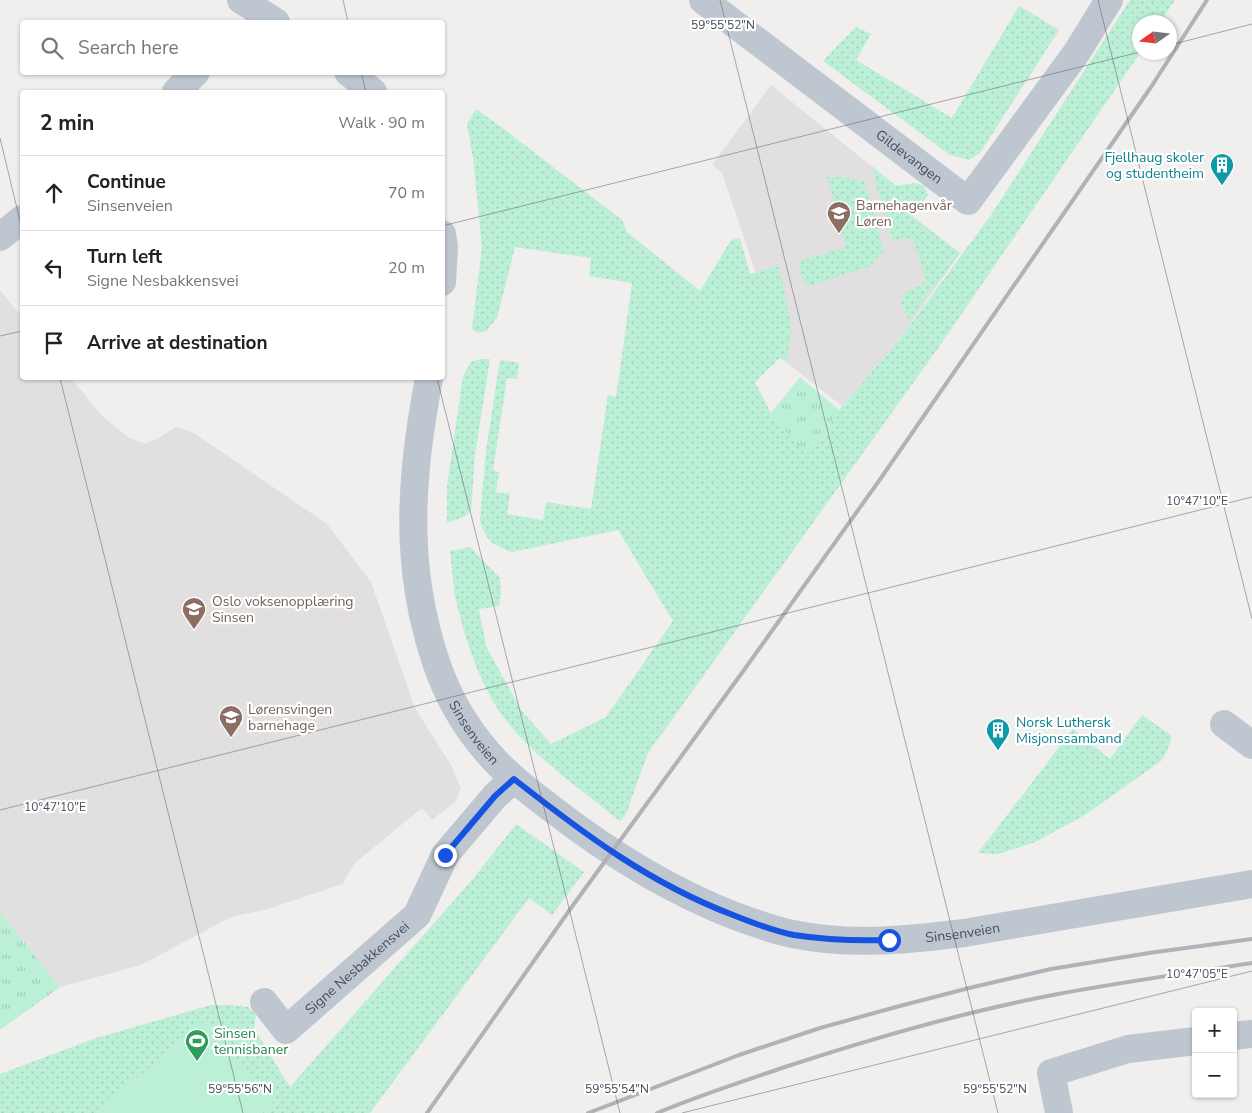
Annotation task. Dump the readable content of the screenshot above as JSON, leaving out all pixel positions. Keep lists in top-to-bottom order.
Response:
{
  "streets": {
    "street": ["Gildevangen", "Sinsenveien", "Signe Nesbakkensvei"]
  },
  "crossings": [
    ["Sinsenveien", "Signe Nesbakkensvei"]
  ],
  "places": {
    "building": ["Fjellhaug skoler og studentheim", "Norsk Luthersk Misjonssamband"],
    "school or university": ["Barnehagenvår Løren", "Oslo voksenopplæring Sinsen", "Lørensvingen barnehage"],
    "sports": ["Sinsen tennisbaner"]
  },
  "north": "left",
  "page": {
    "search": "Search here",
    "heading": ["2 min", "Walk · 90 m"],
    "list": [
      ["Continue", "Sinsenveien", "70 m"],
      ["Turn left", "Signe Nesbakkensvei", "20 m"],
      "Arrive at destination"
    ],
    "map_buttons": ["+", "−"]
  },
  "coordinates": [
    "59°55'52\"N",
    "10°47'10\"E",
    "10°47'05\"E",
    "59°55'56\"N",
    "59°55'54\"N"
  ]
}
